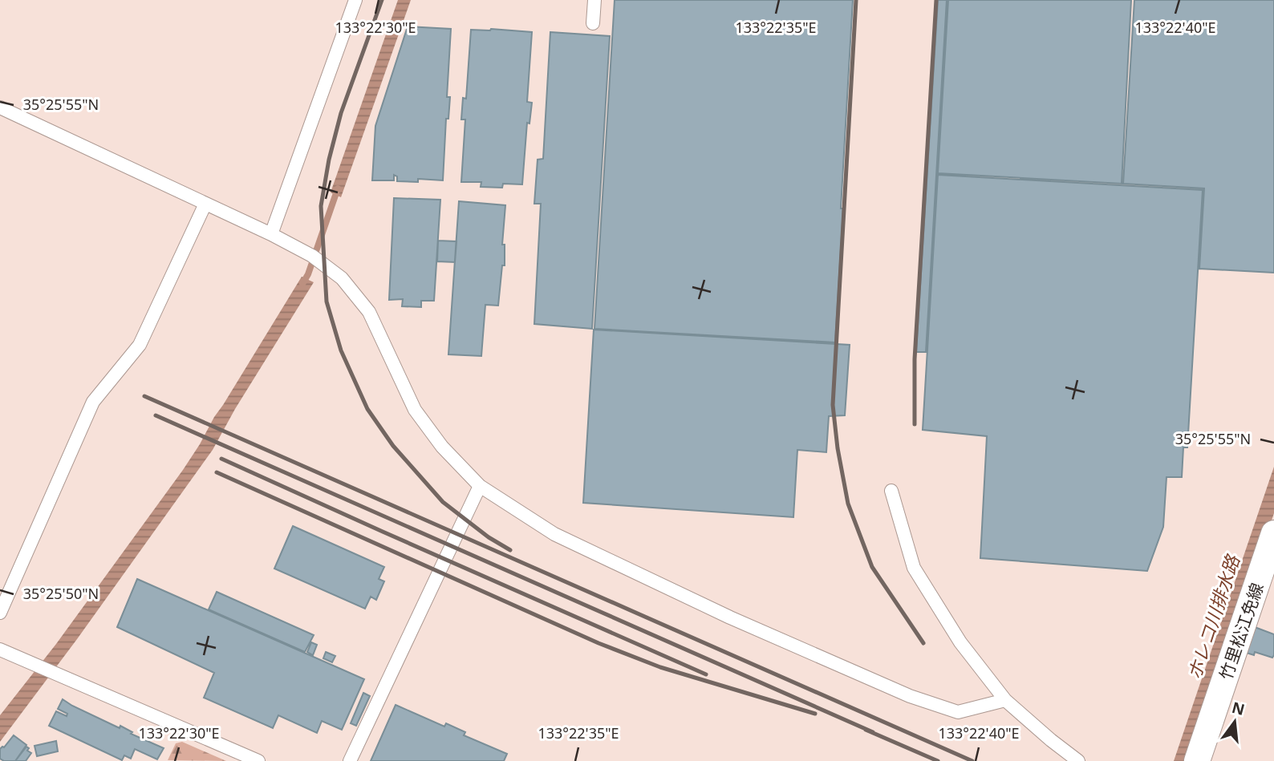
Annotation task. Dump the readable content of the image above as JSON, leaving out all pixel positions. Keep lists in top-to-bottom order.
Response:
{
  "streets": {
    "street": ["竹里松江免線"]
  },
  "water": ["ホレコ川排水路"],
  "north": "top",
  "coordinates": [
    "133°22'30\"E",
    "133°22'35\"E",
    "133°22'40\"E",
    "35°25'55\"N",
    "35°25'50\"N"
  ]
}
